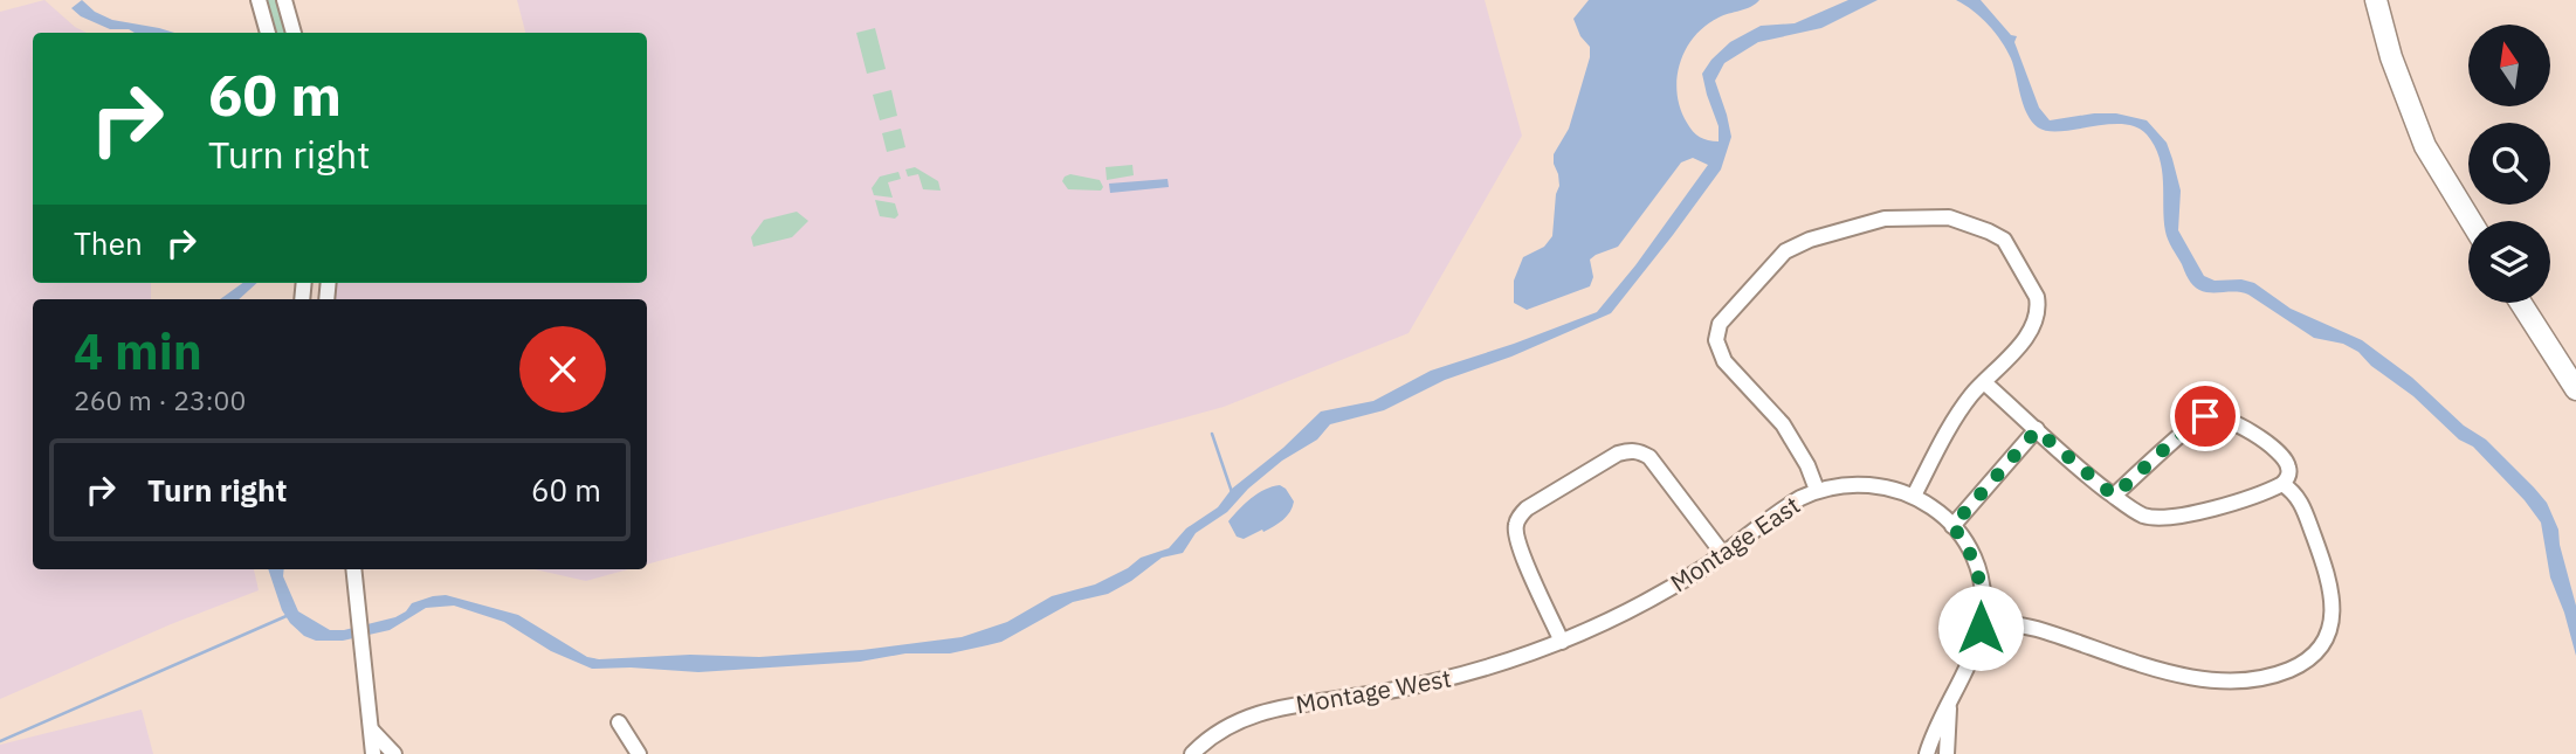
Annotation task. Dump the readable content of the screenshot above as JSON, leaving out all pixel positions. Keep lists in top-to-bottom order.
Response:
{
  "streets": {
    "street": ["Montage East", "Montage West"]
  },
  "crossings": [
    ["Montage East", "Montage West"]
  ],
  "north": "top",
  "page": {
    "turn": ["60 m", "Turn right"],
    "then": "Then",
    "heading": ["4 min", "260 m · 23:00"],
    "list": [
      {
        "name": "Turn right",
        "value": "60 m"
      }
    ]
  }
}
